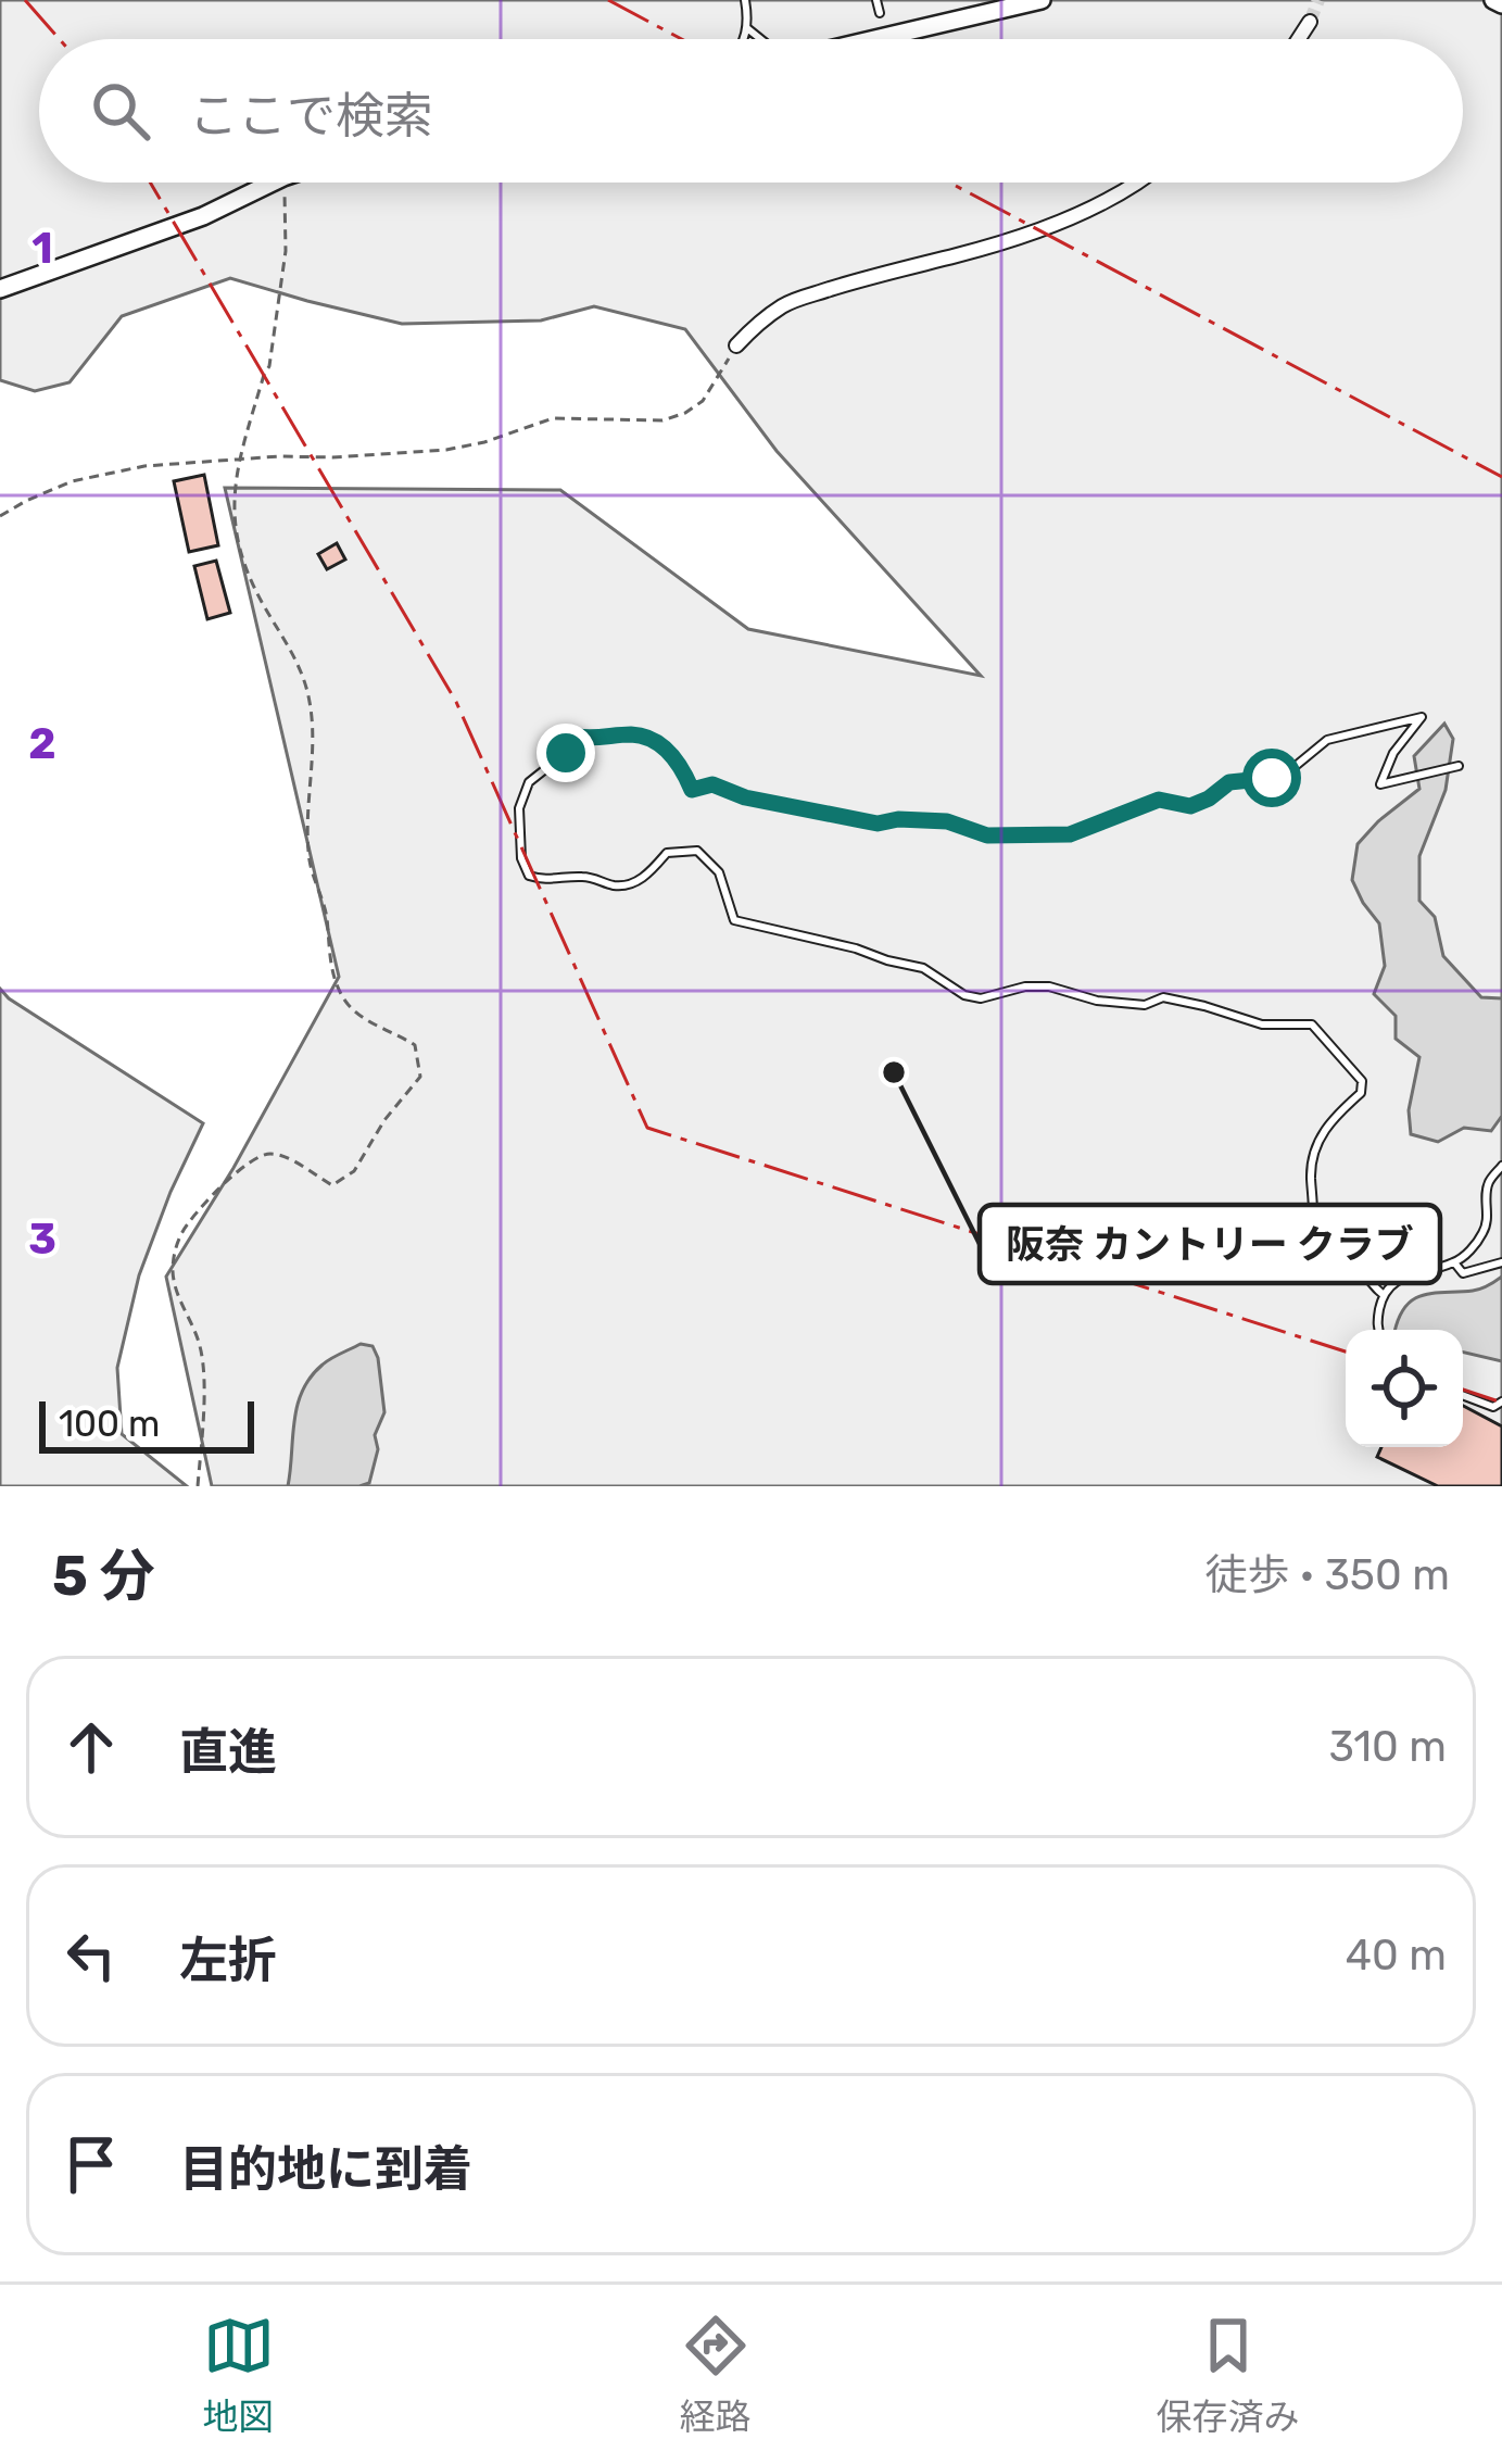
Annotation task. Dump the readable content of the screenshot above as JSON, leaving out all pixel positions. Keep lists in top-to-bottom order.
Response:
{
  "places": ["阪奈 カントリー クラブ"],
  "scale_bar": "100 m",
  "page": {
    "search": "ここで検索",
    "scale": "100 m",
    "heading": ["5 分", "徒歩 · 350 m"],
    "list": [
      ["直進", "310 m"],
      ["左折", "40 m"],
      "目的地に到着"
    ],
    "nav": ["地図", "経路", "保存済み"]
  },
  "grid": {
    "rows": ["1", "2", "3"]
  }
}
